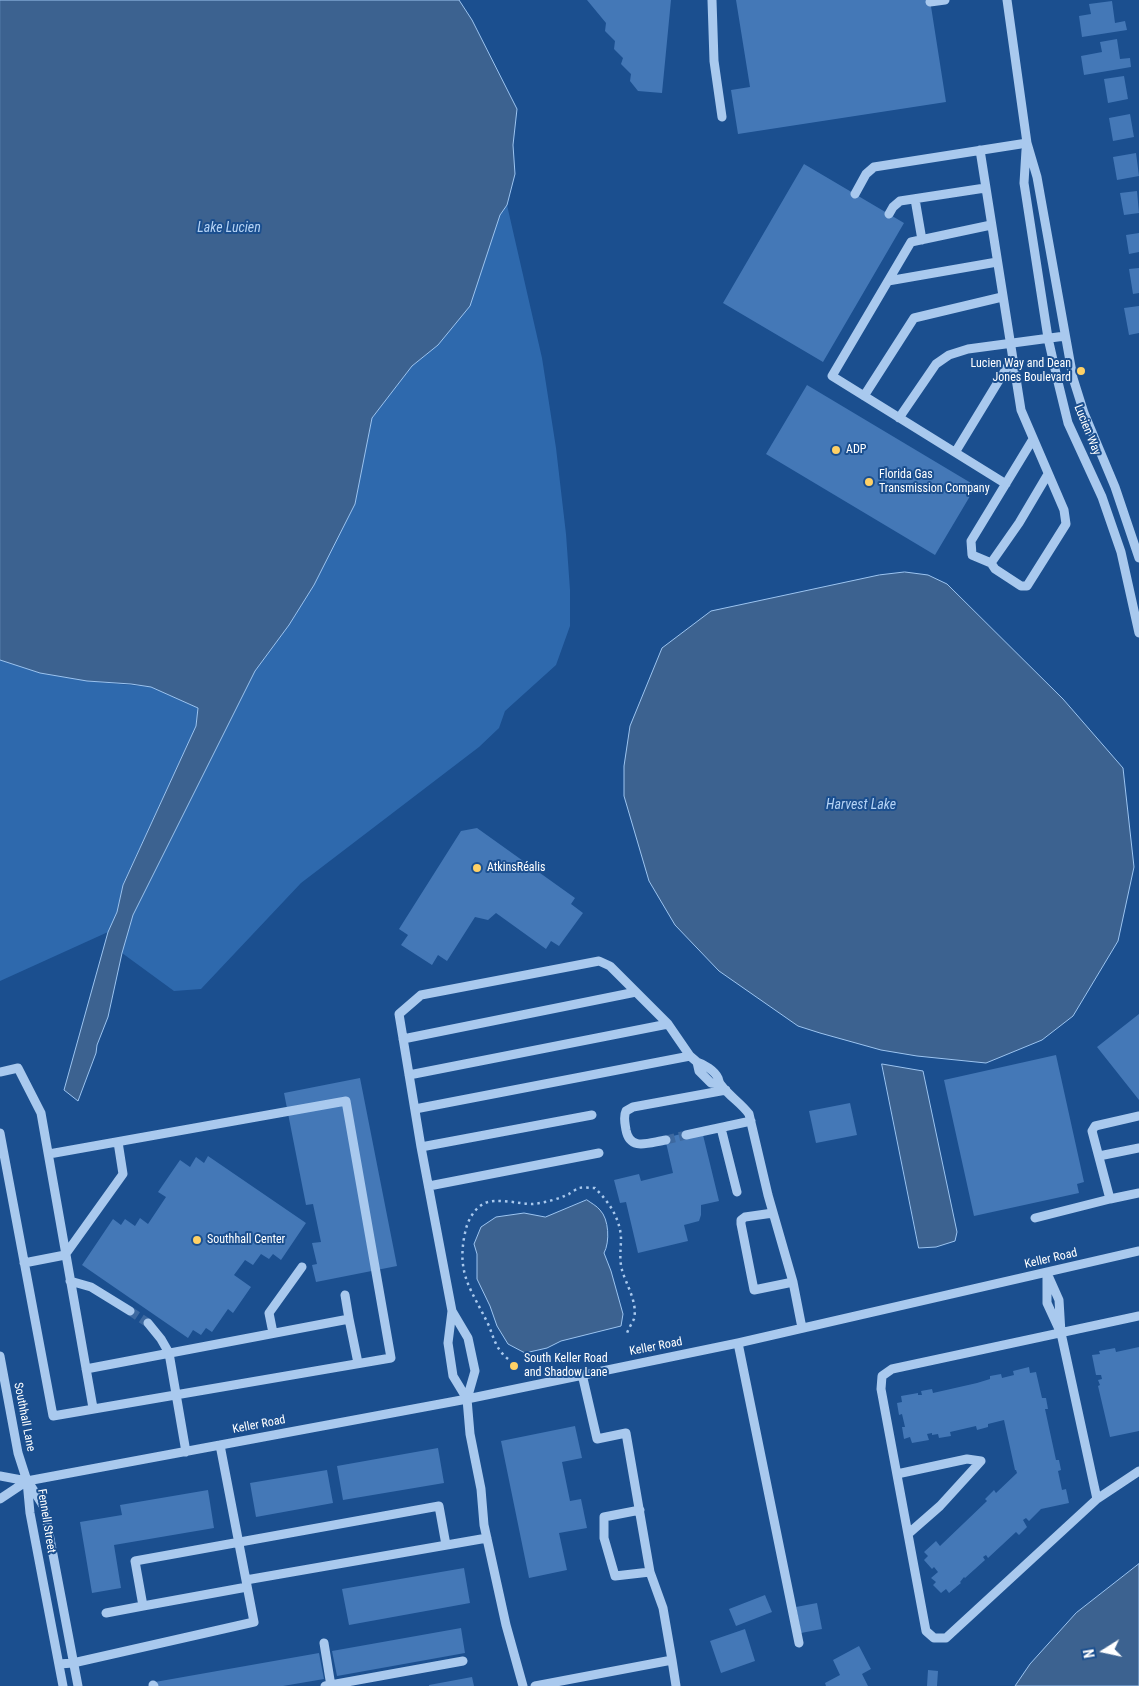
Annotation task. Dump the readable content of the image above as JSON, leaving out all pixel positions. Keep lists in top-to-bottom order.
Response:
{
  "streets": {
    "street": [
      "Lucien Way",
      "Keller Road",
      "Southhall Lane",
      "Fennell Street"
    ]
  },
  "crossings": [
    ["Keller Road", "Southhall Lane"],
    ["Keller Road", "Fennell Street"],
    ["Southhall Lane", "Fennell Street"]
  ],
  "water": ["Lake Lucien", "Harvest Lake"],
  "places": [
    "Lucien Way and Dean Jones Boulevard",
    "ADP",
    "Florida Gas Transmission Company",
    "AtkinsRéalis",
    "Southhall Center",
    "South Keller Road and Shadow Lane"
  ],
  "north": "left"
}
